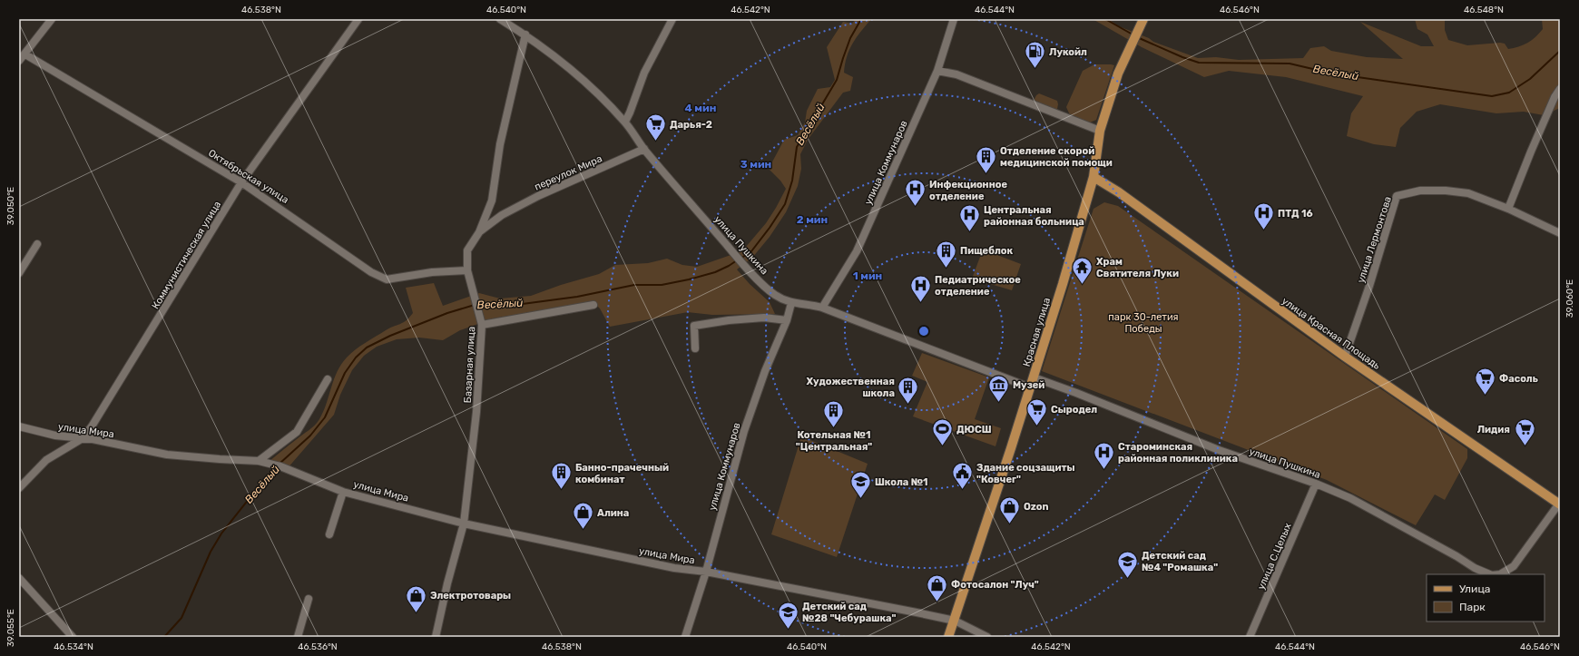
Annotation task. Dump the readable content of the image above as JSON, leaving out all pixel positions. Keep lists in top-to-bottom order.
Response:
{
  "streets": {
    "main road": ["Красная улица", "улица Красная Площадь"],
    "street": [
      "улица Коммунаров",
      "переулок Мира",
      "Октябрьская улица",
      "улица Лермонтова",
      "улица Пушкина",
      "Коммунистическая улица",
      "Базарная улица",
      "улица Мира",
      "улица С.Целых"
    ]
  },
  "crossings": [
    ["улица Коммунаров", "улица Пушкина"],
    ["улица Коммунаров", "улица Мира"],
    ["переулок Мира", "улица Пушкина"],
    ["переулок Мира", "Базарная улица"],
    ["Октябрьская улица", "Коммунистическая улица"],
    ["Октябрьская улица", "Базарная улица"],
    ["улица Лермонтова", "улица Красная Площадь"],
    ["улица Пушкина", "Красная улица"],
    ["улица Пушкина", "Базарная улица"],
    ["улица Пушкина", "улица С.Целых"],
    ["Коммунистическая улица", "улица Мира"],
    ["Красная улица", "улица Красная Площадь"],
    ["Красная улица", "улица Мира"],
    ["Базарная улица", "улица Мира"]
  ],
  "water": ["Весёлый"],
  "parks": ["парк 30-летия Победы"],
  "places": {
    "fuel station": ["Лукойл"],
    "supermarket": [
      "Дарья-2",
      "Фасоль",
      "Сыродел",
      "Лидия"
    ],
    "building": [
      "Отделение скорой медицинской помощи",
      "Пищеблок",
      "Художественная школа",
      "Котельная №1 \"Центральная\"",
      "Банно-прачечный комбинат"
    ],
    "hospital": [
      "Инфекционное отделение",
      "ПТД 16",
      "Центральная районная больница",
      "Педиатрическое отделение",
      "Староминская районная поликлиника"
    ],
    "temple": ["Храм Святителя Луки"],
    "museum": ["Музей"],
    "sports": ["ДЮСШ"],
    "public building": ["Здание соцзащиты \"Ковчег\""],
    "school or university": ["Школа №1", "Детский сад №4 \"Ромашка\"", "Детский сад №28 \"Чебурашка\""],
    "shop": [
      "Ozon",
      "Алина",
      "Фотосалон \"Луч\"",
      "Электротовары"
    ]
  },
  "legend": ["Улица", "Парк"],
  "coordinates": [
    "46.538°N",
    "46.540°N",
    "46.542°N",
    "46.544°N",
    "46.546°N",
    "46.548°N",
    "39.050°E",
    "39.060°E",
    "39.055°E",
    "46.534°N",
    "46.536°N"
  ],
  "rings": [
    "4 мин",
    "3 мин",
    "2 мин",
    "1 мин"
  ]
}
